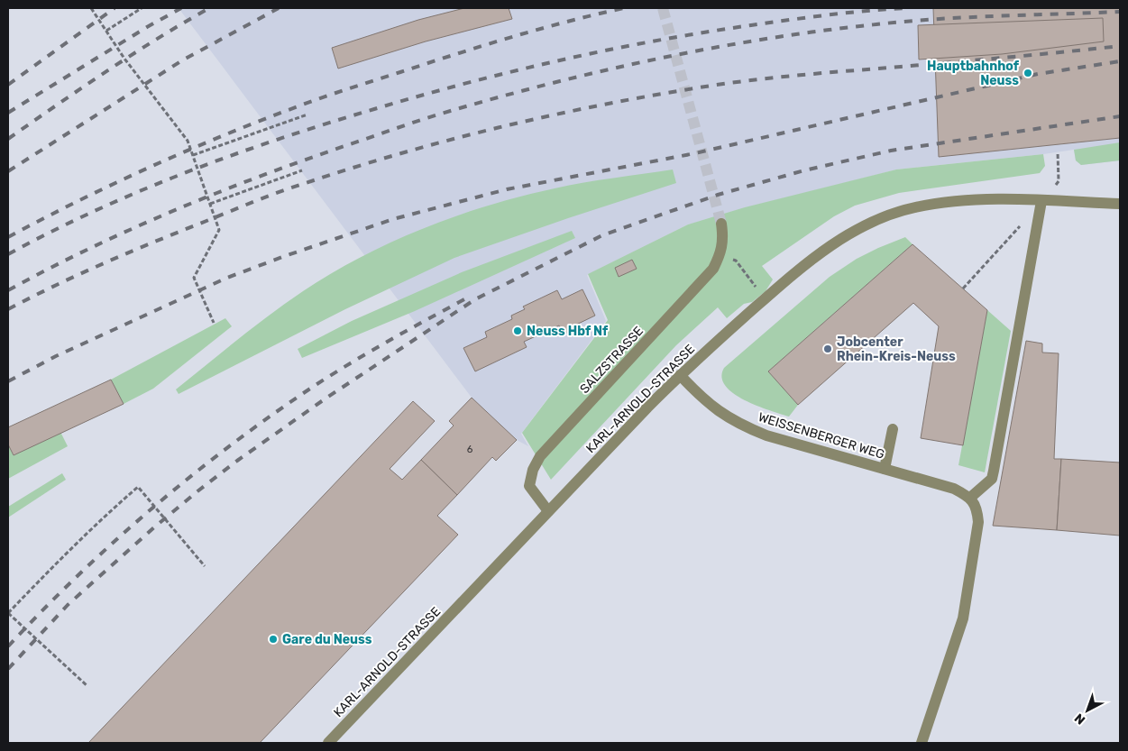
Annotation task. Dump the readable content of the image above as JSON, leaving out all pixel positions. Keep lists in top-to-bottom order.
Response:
{
  "streets": {
    "street": ["SALZSTRASSE", "KARL-ARNOLD-STRASSE", "WEISSENBERGER WEG"]
  },
  "crossings": [
    ["SALZSTRASSE", "KARL-ARNOLD-STRASSE"],
    ["KARL-ARNOLD-STRASSE", "WEISSENBERGER WEG"]
  ],
  "places": [
    "Hauptbahnhof Neuss",
    "Neuss Hbf Nf",
    "Jobcenter Rhein-Kreis-Neuss",
    "Gare du Neuss"
  ],
  "house_numbers": ["6"],
  "north": "bottom left"
}
